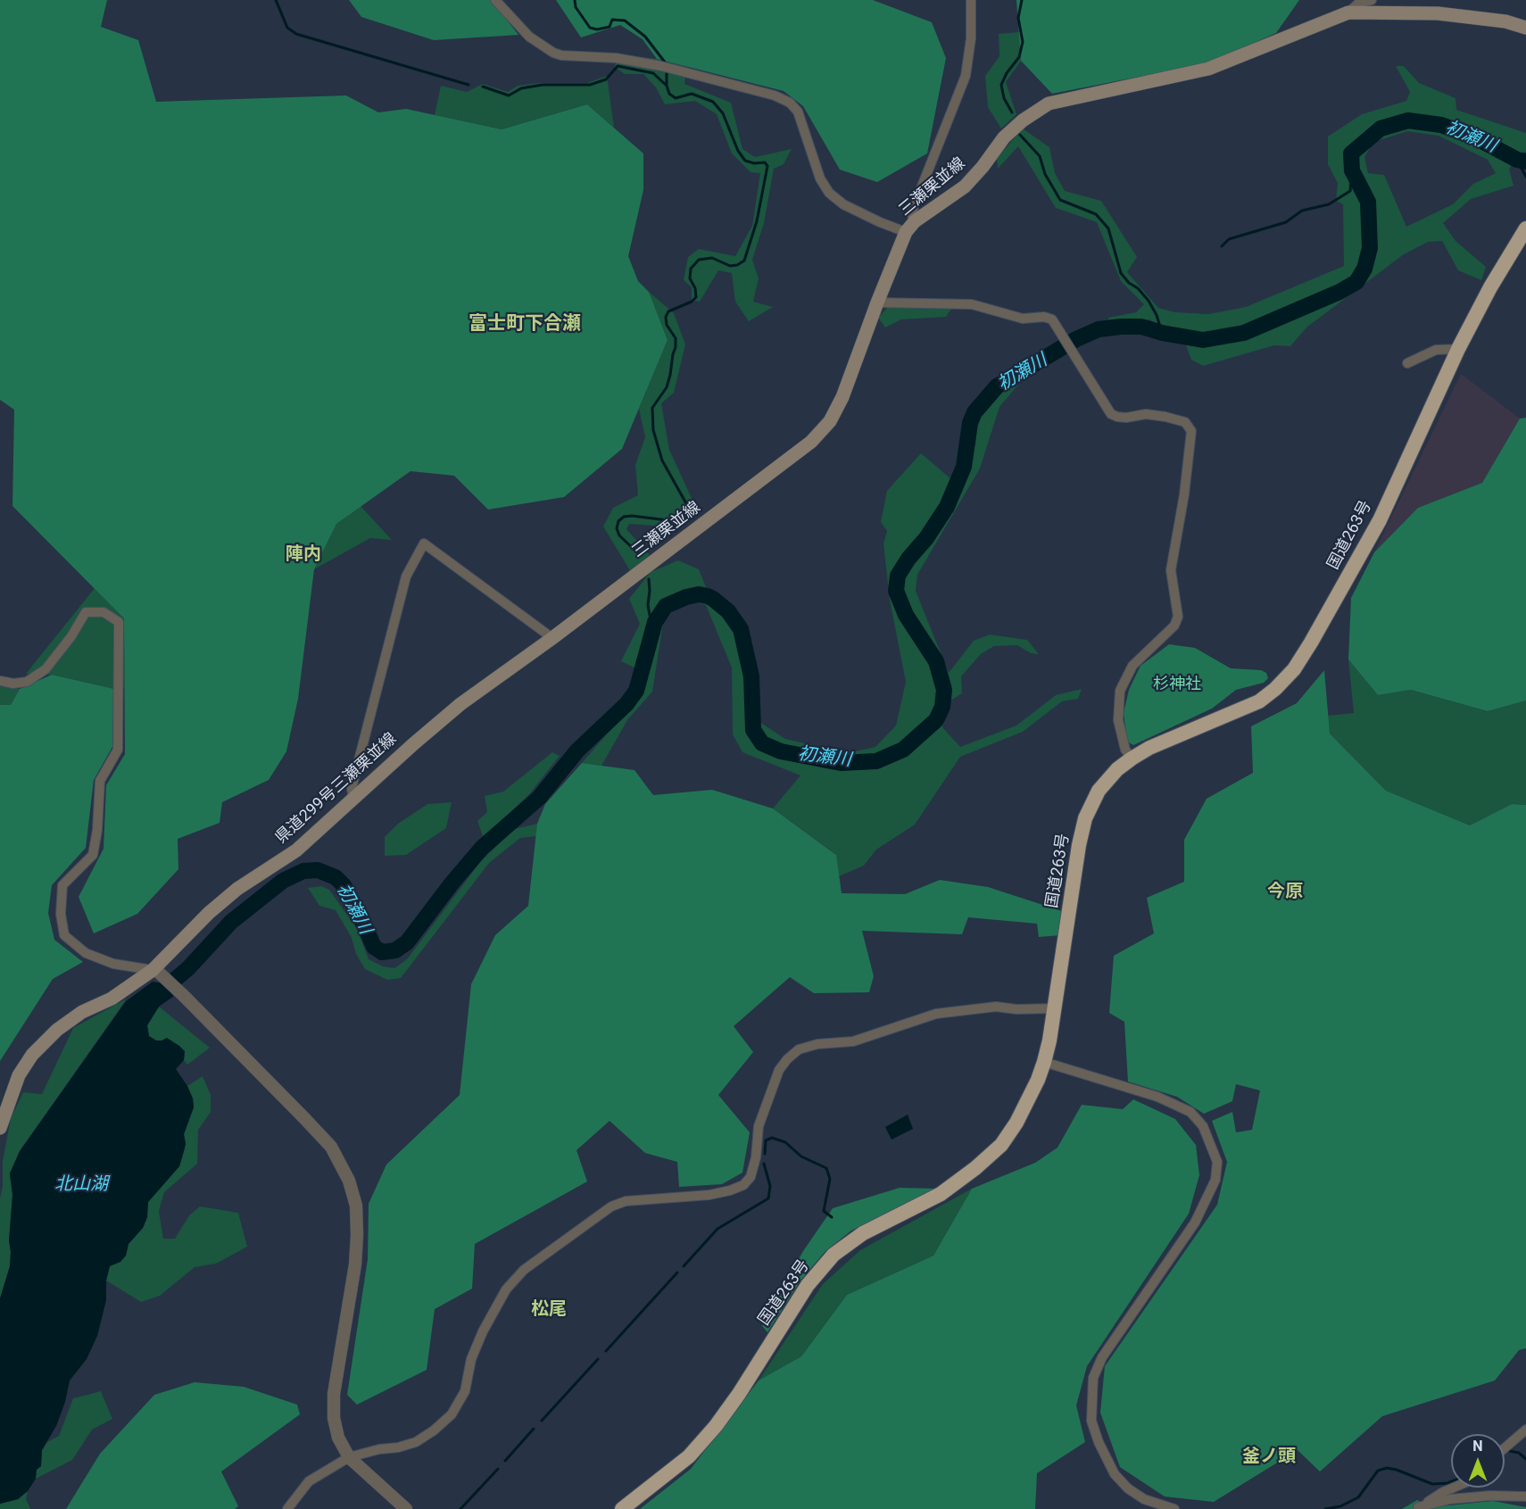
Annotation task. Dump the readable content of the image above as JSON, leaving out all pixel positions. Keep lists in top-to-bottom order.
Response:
{
  "streets": {
    "highway": ["国道263号"],
    "main road": ["三瀬栗並線", "県道299号三瀬栗並線"]
  },
  "crossings": [
    ["三瀬栗並線", "県道299号三瀬栗並線"]
  ],
  "districts": [
    "富士町下合瀬",
    "陣内",
    "今原",
    "松尾",
    "釜ノ頭"
  ],
  "water": ["初瀬川", "北山湖"],
  "parks": ["杉神社"],
  "north": "top"
}
